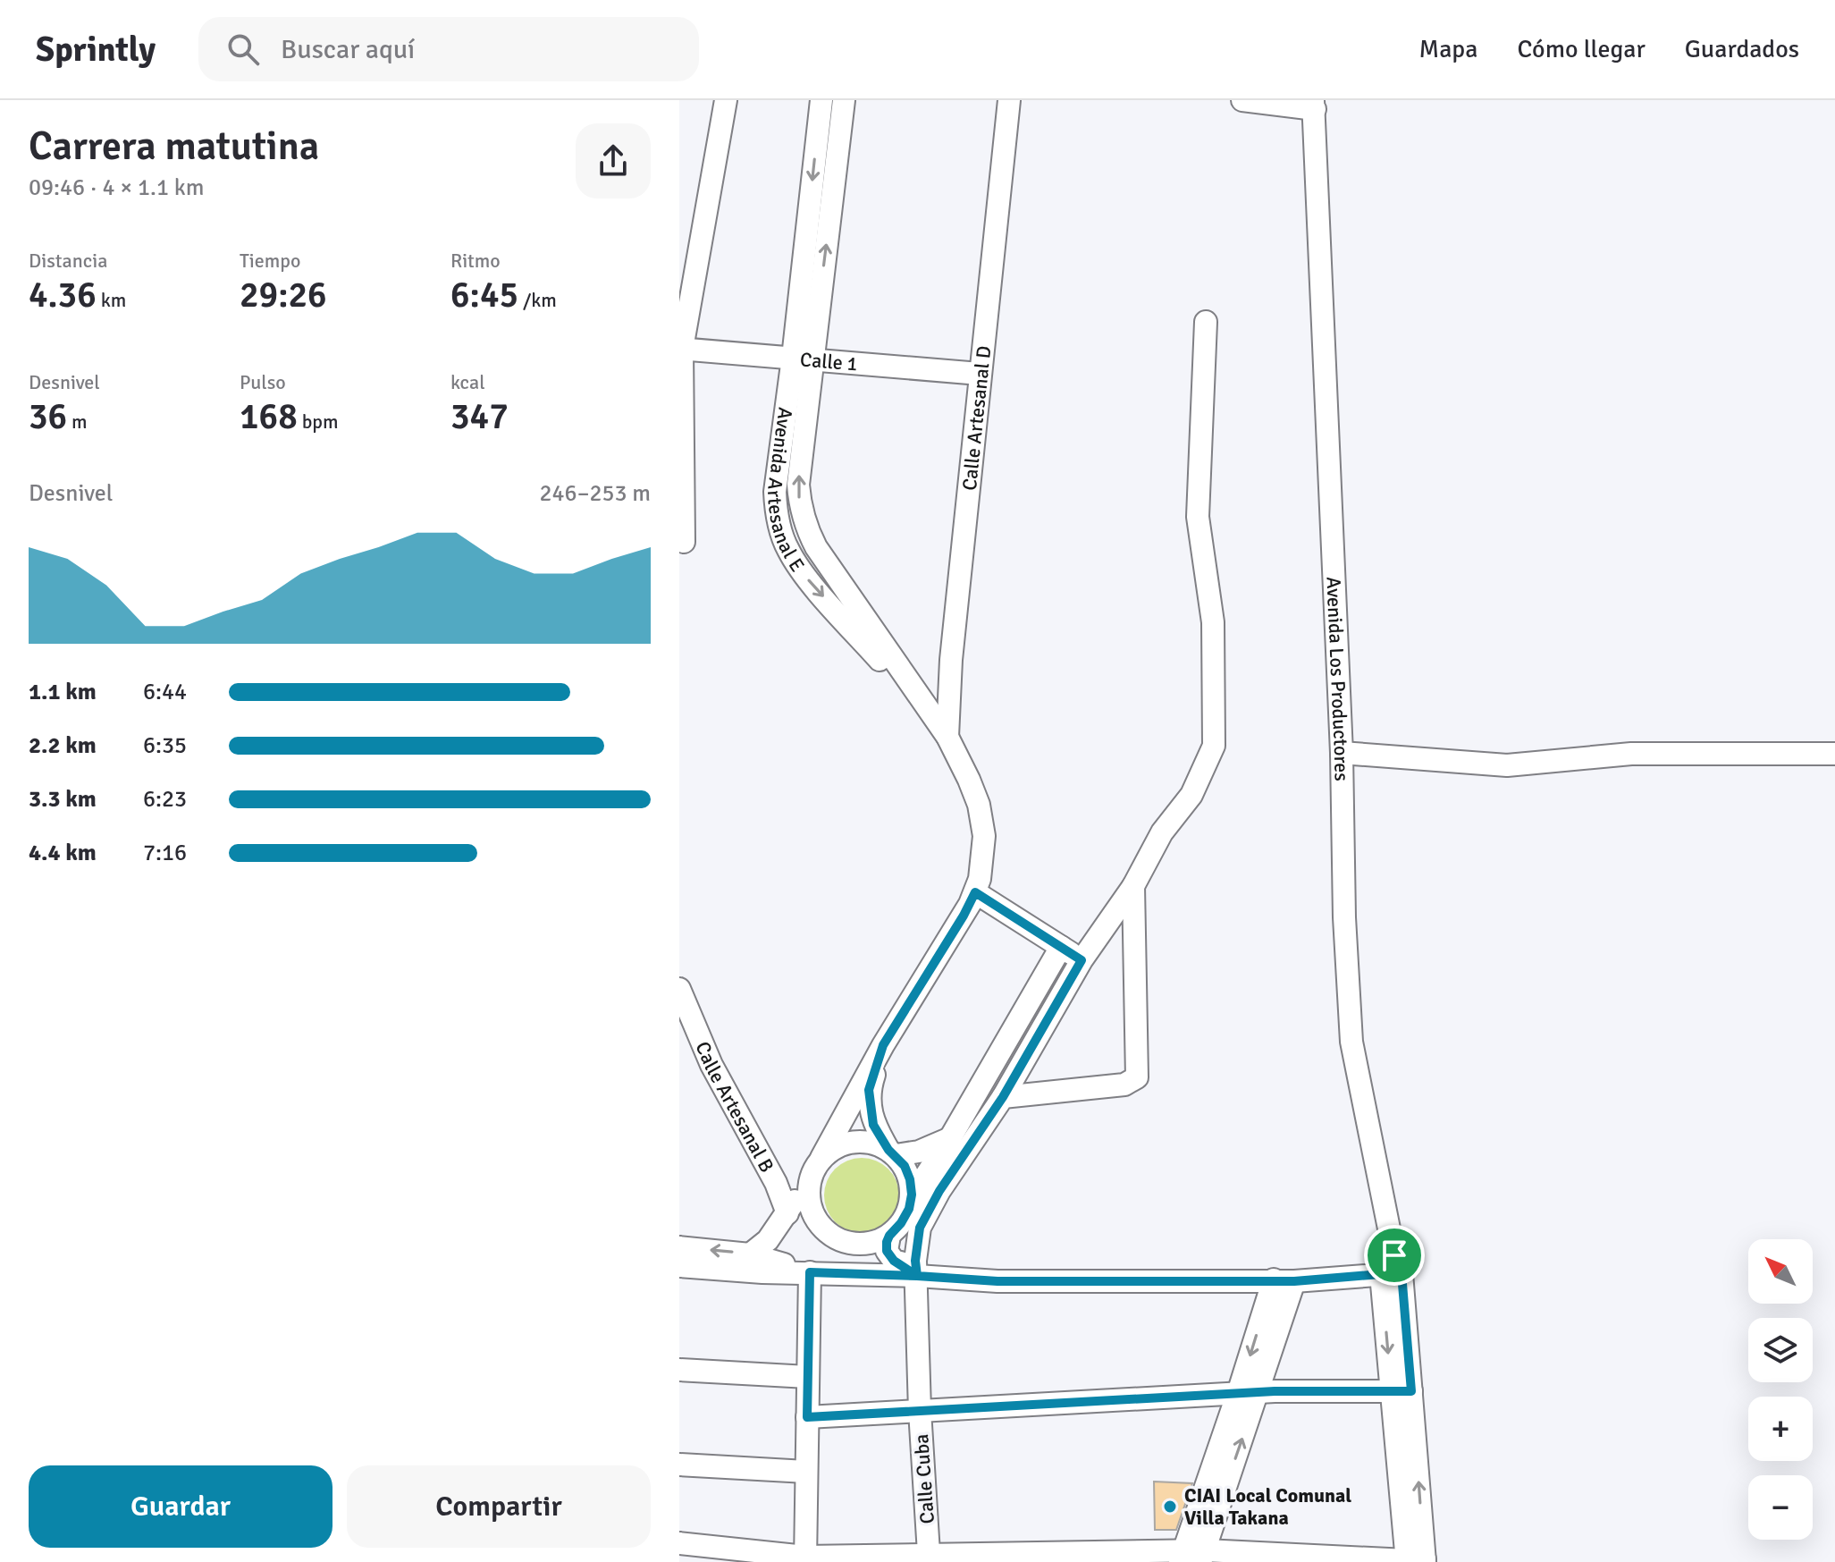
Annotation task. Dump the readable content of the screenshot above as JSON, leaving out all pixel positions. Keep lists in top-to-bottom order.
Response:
{
  "streets": {
    "street": [
      "Calle 1",
      "Calle Artesanal D",
      "Avenida Artesanal E",
      "Avenida Los Productores",
      "Calle Artesanal B",
      "Calle Cuba"
    ]
  },
  "crossings": [
    ["Calle 1", "Calle Artesanal D"],
    ["Calle 1", "Avenida Artesanal E"],
    ["Calle Artesanal D", "Avenida Artesanal E"]
  ],
  "places": ["CIAI Local Comunal Villa Takana"],
  "north": "top left",
  "page": {
    "header": "Sprintly",
    "search": "Buscar aquí",
    "nav": ["Mapa", "Cómo llegar", "Guardados"],
    "heading": ["Carrera matutina", "09:46 · 4 × 1.1 km"],
    "stats": [
      ["Distancia", "4.36 km"],
      ["Tiempo", "29:26"],
      ["Ritmo", "6:45 /km"],
      ["Desnivel", "36 m"],
      ["Pulso", "168 bpm"],
      ["kcal", "347"]
    ],
    "chart": ["Desnivel", "246–253 m"],
    "list": [
      {
        "name": "1.1 km",
        "note": "6:44"
      },
      {
        "name": "2.2 km",
        "note": "6:35"
      },
      {
        "name": "3.3 km",
        "note": "6:23"
      },
      {
        "name": "4.4 km",
        "note": "7:16"
      }
    ],
    "map_buttons": ["+", "−"],
    "buttons": ["Guardar", "Compartir"]
  }
}
